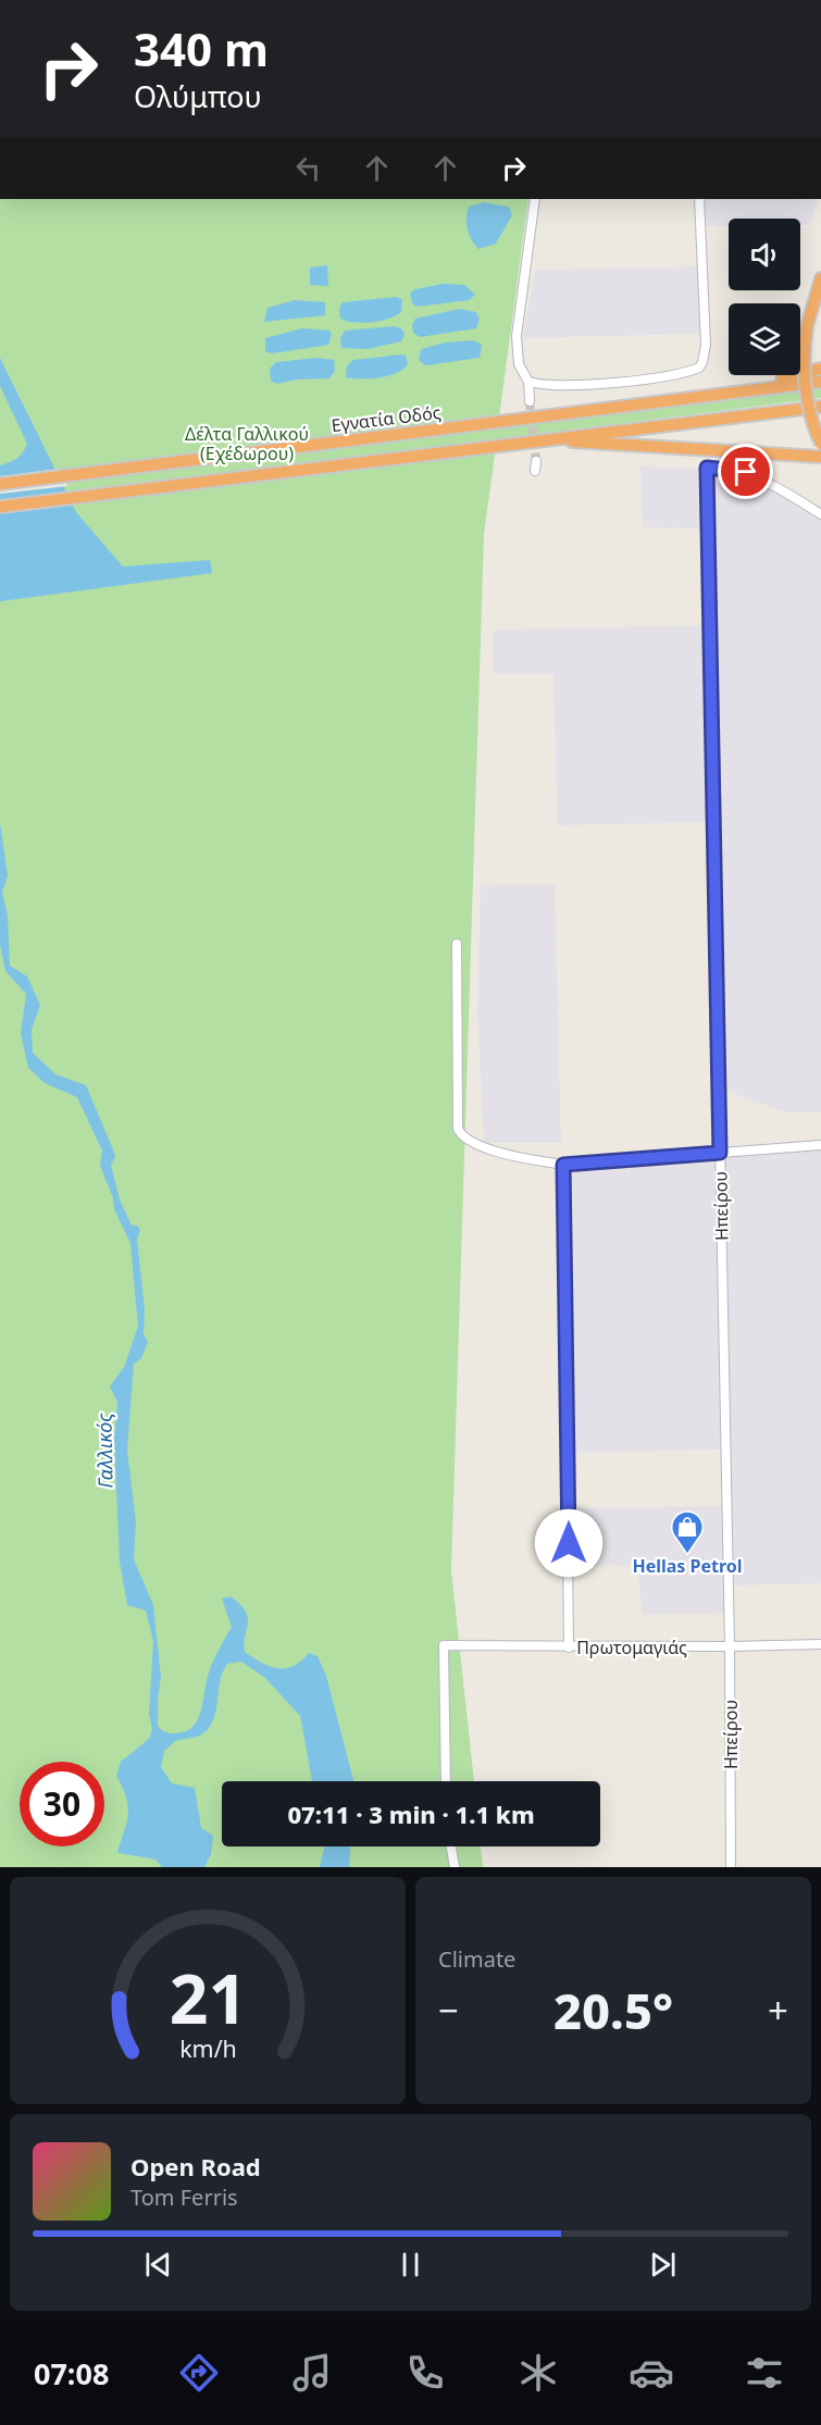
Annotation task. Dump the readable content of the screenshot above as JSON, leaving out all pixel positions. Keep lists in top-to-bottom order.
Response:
{
  "streets": {
    "highway": ["Εγνατία Οδός"],
    "street": ["Ηπείρου", "Πρωτομαγιάς"]
  },
  "crossings": [
    ["Ηπείρου", "Πρωτομαγιάς"]
  ],
  "water": ["Γαλλικός"],
  "parks": ["Δέλτα Γαλλικού (Εχέδωρου)"],
  "places": {
    "shop": ["Hellas Petrol"]
  },
  "page": {
    "turn": ["340 m", "Ολύμπου"],
    "limit": "30",
    "trip": "07:11 · 3 min · 1.1 km",
    "tile": "Climate",
    "heat": ["−", "20.5°", "+"],
    "song": ["Open Road", "Tom Ferris"],
    "tabs": "07:08",
    "gauge": ["21", "km/h"]
  }
}
